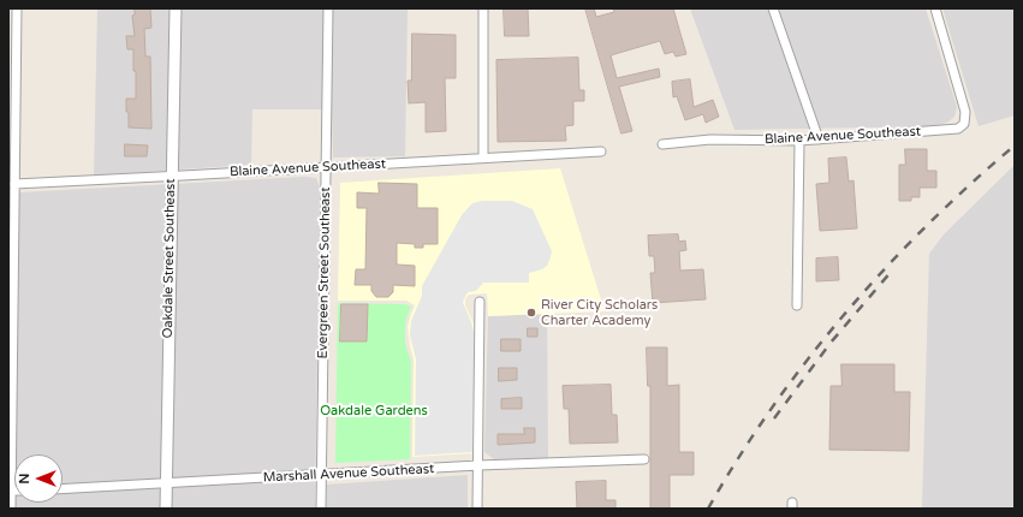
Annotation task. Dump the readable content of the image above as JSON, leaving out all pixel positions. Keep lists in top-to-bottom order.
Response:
{
  "streets": {
    "street": [
      "Blaine Avenue Southeast",
      "Oakdale Street Southeast",
      "Evergreen Street Southeast",
      "Marshall Avenue Southeast"
    ]
  },
  "crossings": [
    ["Blaine Avenue Southeast", "Oakdale Street Southeast"],
    ["Blaine Avenue Southeast", "Evergreen Street Southeast"],
    ["Oakdale Street Southeast", "Marshall Avenue Southeast"],
    ["Evergreen Street Southeast", "Marshall Avenue Southeast"]
  ],
  "parks": ["Oakdale Gardens"],
  "places": ["River City Scholars Charter Academy"],
  "north": "left"
}
